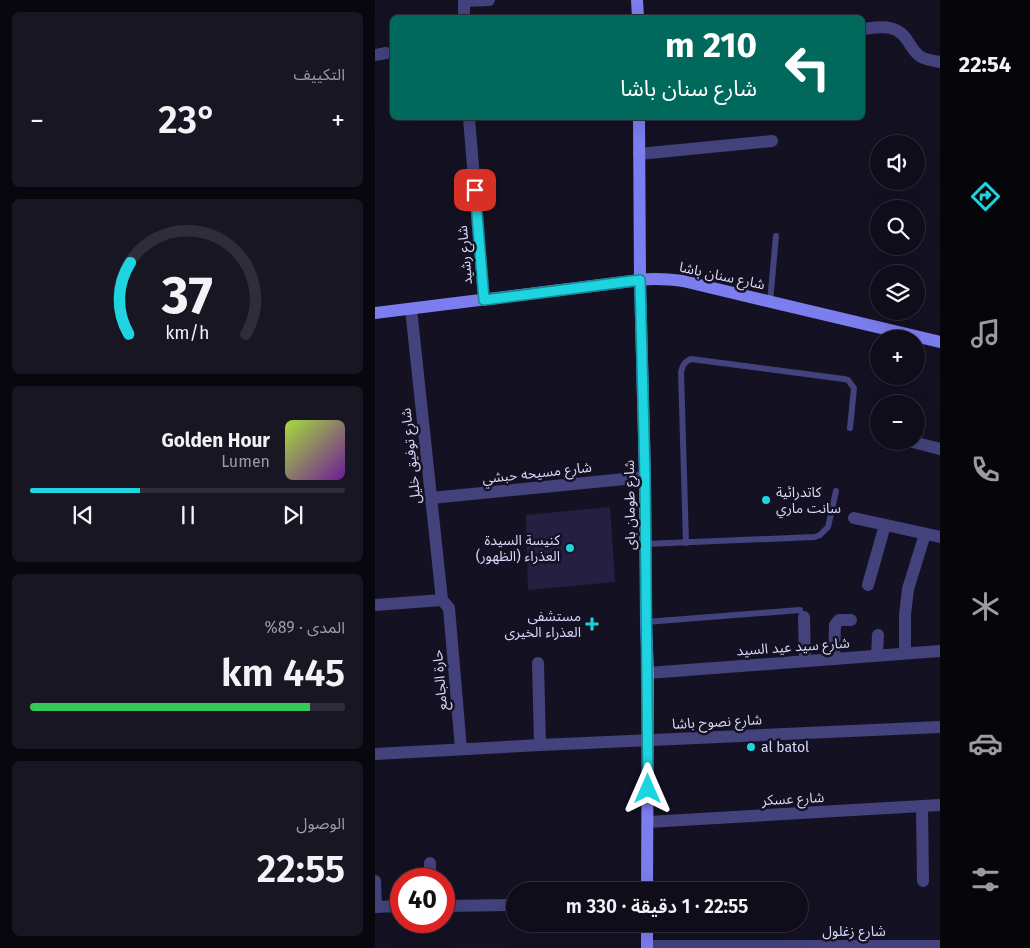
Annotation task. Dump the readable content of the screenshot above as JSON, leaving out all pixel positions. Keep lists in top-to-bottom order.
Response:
{
  "streets": {
    "street": [
      "شارع رشيد",
      "شارع سنان باشا",
      "شارع توفيق خليل",
      "شارع مسيحه حبشي",
      "شارع طومان باى",
      "شارع سيد عيد السيد",
      "حارة الجامع",
      "شارع نصوح باشا",
      "شارع عسكر",
      "شارع زغلول"
    ]
  },
  "crossings": [
    ["شارع رشيد", "شارع سنان باشا"],
    ["شارع سنان باشا", "شارع توفيق خليل"],
    ["شارع سنان باشا", "شارع طومان باى"],
    ["شارع توفيق خليل", "شارع مسيحه حبشي"],
    ["شارع توفيق خليل", "حارة الجامع"],
    ["شارع مسيحه حبشي", "شارع طومان باى"],
    ["شارع طومان باى", "شارع سيد عيد السيد"],
    ["شارع طومان باى", "شارع نصوح باشا"],
    ["شارع طومان باى", "شارع عسكر"],
    ["حارة الجامع", "شارع نصوح باشا"]
  ],
  "places": {
    "other": ["كاتدرائية سانت ماري", "كنيسة السيدة العذراء (الظهور)", "al batol"],
    "health": ["مستشفى العذراء الخيرى"]
  },
  "page": {
    "tabs": "22:54",
    "tile": [
      "التكييف",
      ["المدى · 89%", "445 km"],
      ["الوصول", "22:55"]
    ],
    "turn": ["210 m", "شارع سنان باشا"],
    "heat": ["−", "23°", "+"],
    "map_buttons": ["+", "−"],
    "song": ["Golden Hour", "Lumen"],
    "limit": "40",
    "trip": "22:55 · 1 دقيقة · 330 m",
    "gauge": ["37", "km/h"]
  }
}
